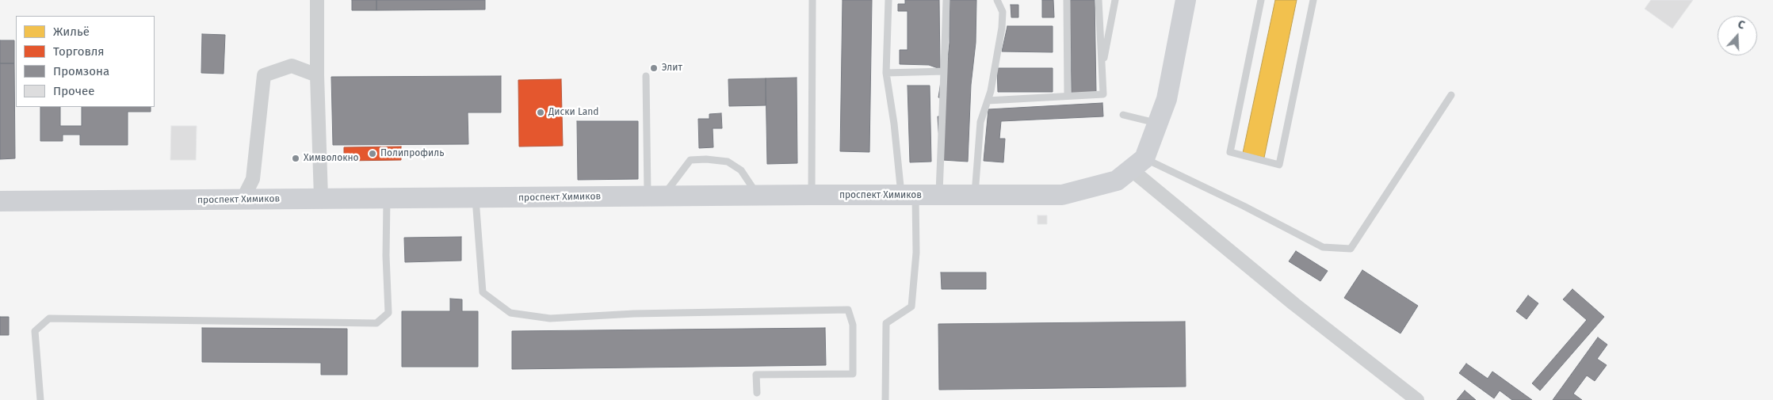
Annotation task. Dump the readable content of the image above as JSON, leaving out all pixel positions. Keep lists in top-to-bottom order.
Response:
{
  "streets": {
    "main road": ["проспект Химиков"]
  },
  "places": [
    "Элит",
    "Диски Land",
    "Полипрофиль",
    "Химволокно"
  ],
  "legend": [
    "Жильё",
    "Торговля",
    "Промзона",
    "Прочее"
  ],
  "north": "top"
}
